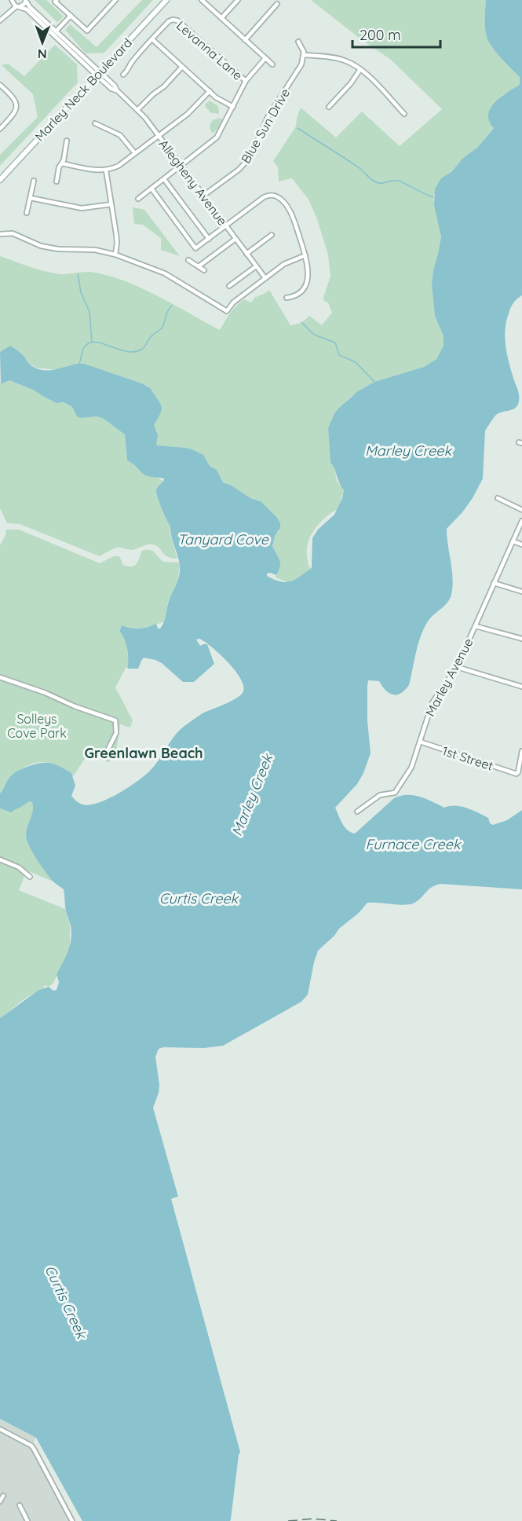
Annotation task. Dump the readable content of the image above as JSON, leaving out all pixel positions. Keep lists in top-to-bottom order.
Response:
{
  "streets": {
    "main road": ["Marley Neck Boulevard"],
    "street": [
      "Levanna Lane",
      "Blue Sun Drive",
      "Allegheny Avenue",
      "Marley Avenue",
      "1st Street"
    ]
  },
  "crossings": [
    ["Marley Neck Boulevard", "Allegheny Avenue"],
    ["Blue Sun Drive", "Allegheny Avenue"],
    ["Marley Avenue", "1st Street"]
  ],
  "districts": ["Greenlawn Beach"],
  "water": [
    "Marley Creek",
    "Tanyard Cove",
    "Furnace Creek",
    "Curtis Creek"
  ],
  "parks": ["Solleys Cove Park"],
  "scale_bar": "200 m",
  "north": "bottom"
}
